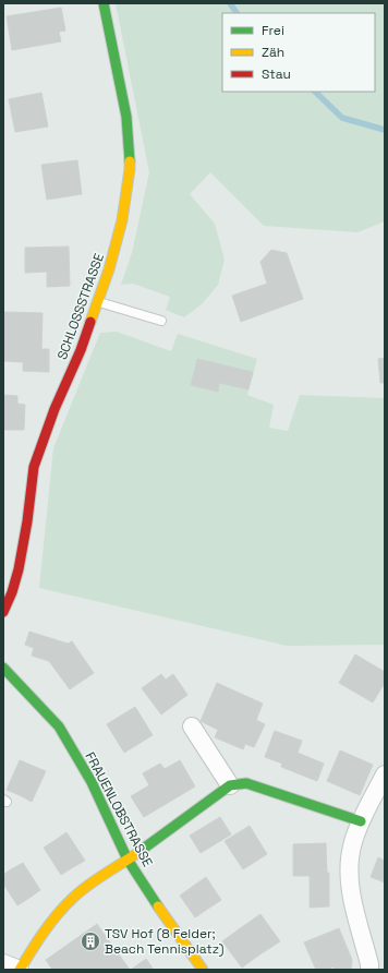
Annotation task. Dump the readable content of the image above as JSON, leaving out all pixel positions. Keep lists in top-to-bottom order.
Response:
{
  "streets": {
    "street": ["SCHLOSSSTRASSE", "FRAUENLOBSTRASSE"]
  },
  "places": {
    "building": ["TSV Hof (8 Felder; Beach Tennisplatz)"]
  },
  "legend": ["Frei", "Zäh", "Stau"]
}
